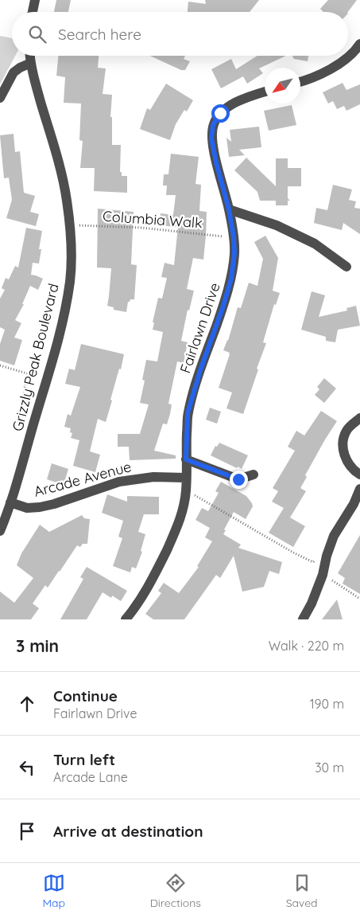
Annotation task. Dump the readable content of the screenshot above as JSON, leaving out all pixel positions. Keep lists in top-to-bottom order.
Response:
{
  "streets": {
    "street": ["Fairlawn Drive", "Grizzly Peak Boulevard", "Arcade Avenue"],
    "path": ["Columbia Walk"]
  },
  "crossings": [
    ["Columbia Walk", "Fairlawn Drive"],
    ["Columbia Walk", "Grizzly Peak Boulevard"],
    ["Fairlawn Drive", "Arcade Avenue"],
    ["Grizzly Peak Boulevard", "Arcade Avenue"]
  ],
  "north": "bottom left",
  "page": {
    "search": "Search here",
    "heading": ["3 min", "Walk · 220 m"],
    "list": [
      ["Continue", "Fairlawn Drive", "190 m"],
      ["Turn left", "Arcade Lane", "30 m"],
      "Arrive at destination"
    ],
    "nav": ["Map", "Directions", "Saved"]
  }
}
